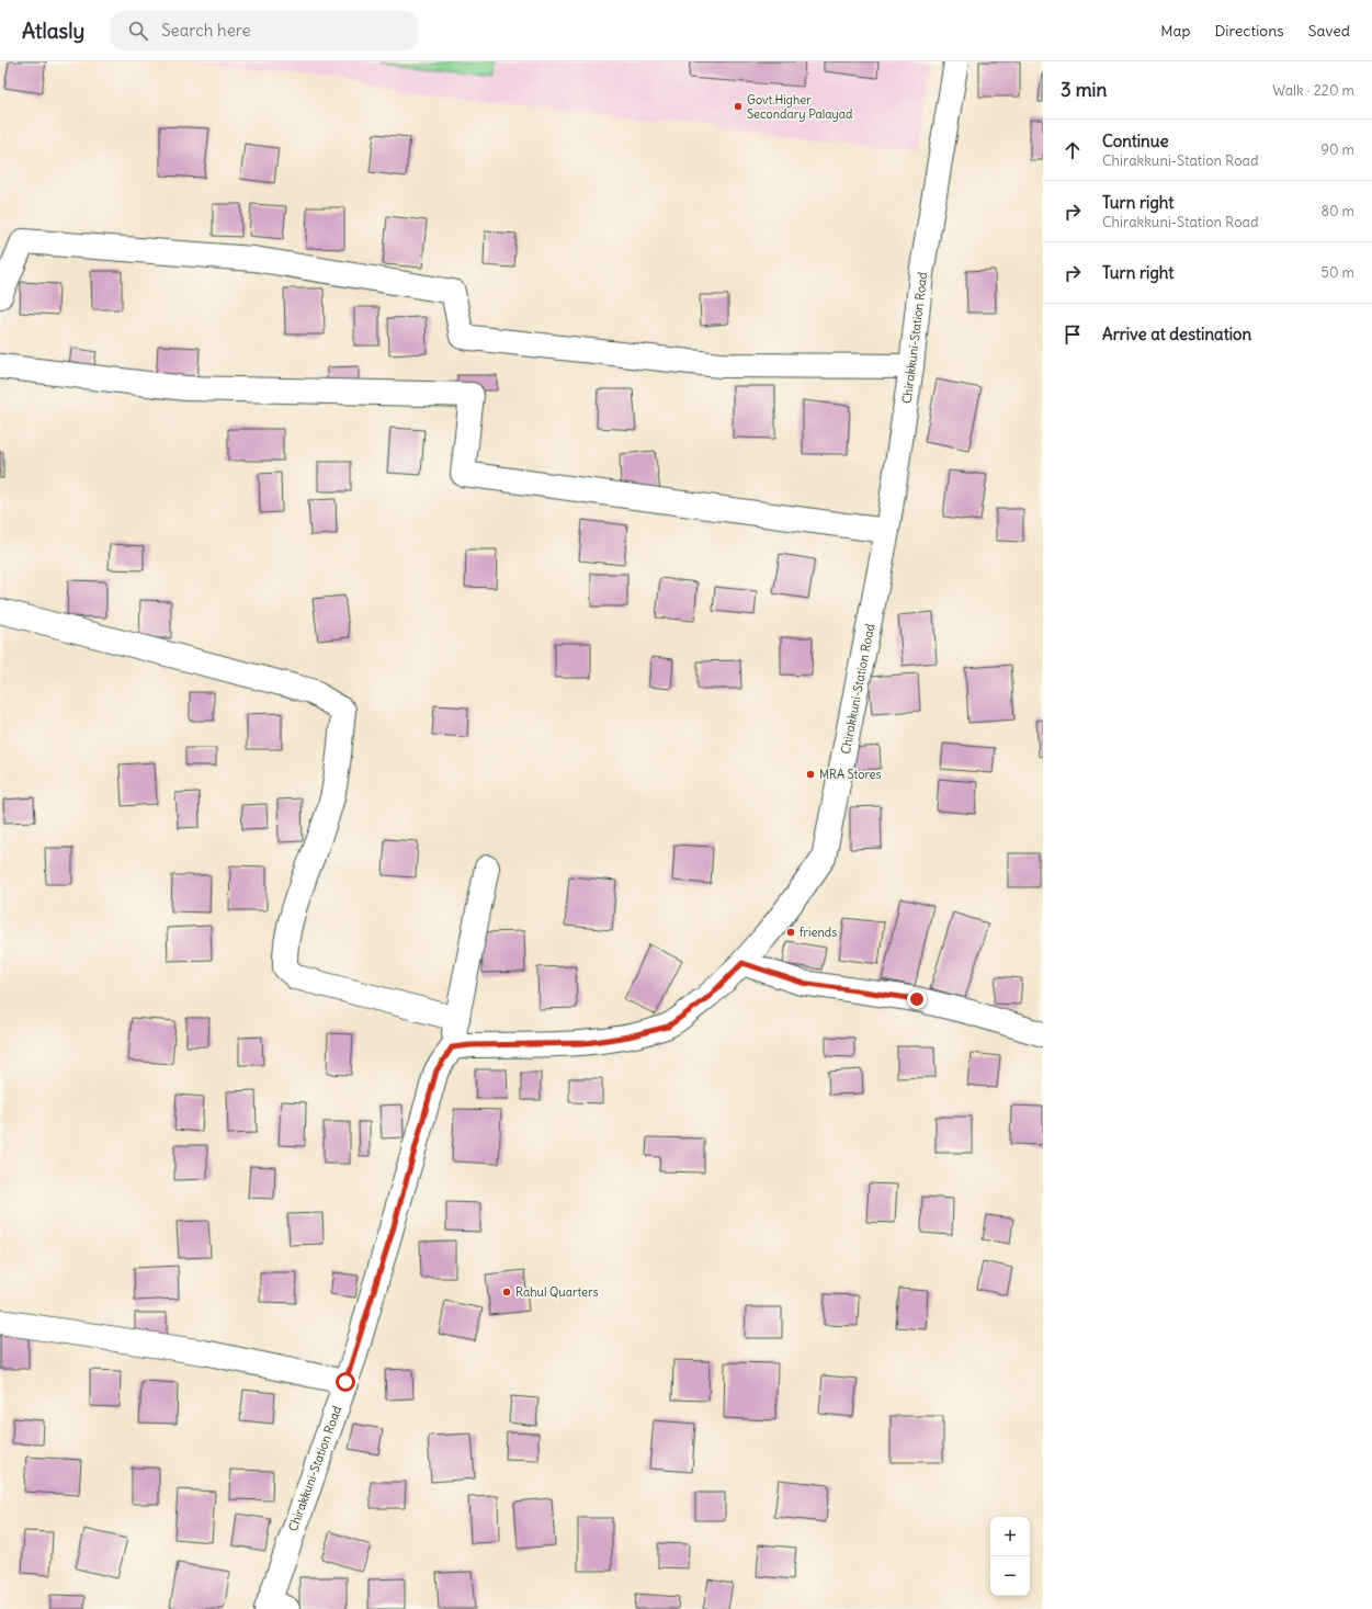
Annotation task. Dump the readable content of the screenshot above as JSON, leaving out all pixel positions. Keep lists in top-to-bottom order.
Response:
{
  "streets": {
    "street": ["Chirakkuni-Station Road"]
  },
  "places": [
    "Govt.Higher Secondary Palayad",
    "MRA Stores",
    "friends",
    "Rahul Quarters"
  ],
  "page": {
    "header": "Atlasly",
    "search": "Search here",
    "nav": ["Map", "Directions", "Saved"],
    "heading": ["3 min", "Walk · 220 m"],
    "list": [
      ["Continue", "Chirakkuni-Station Road", "90 m"],
      ["Turn right", "Chirakkuni-Station Road", "80 m"],
      ["Turn right", "50 m"],
      "Arrive at destination"
    ],
    "map_buttons": ["+", "−"]
  }
}
